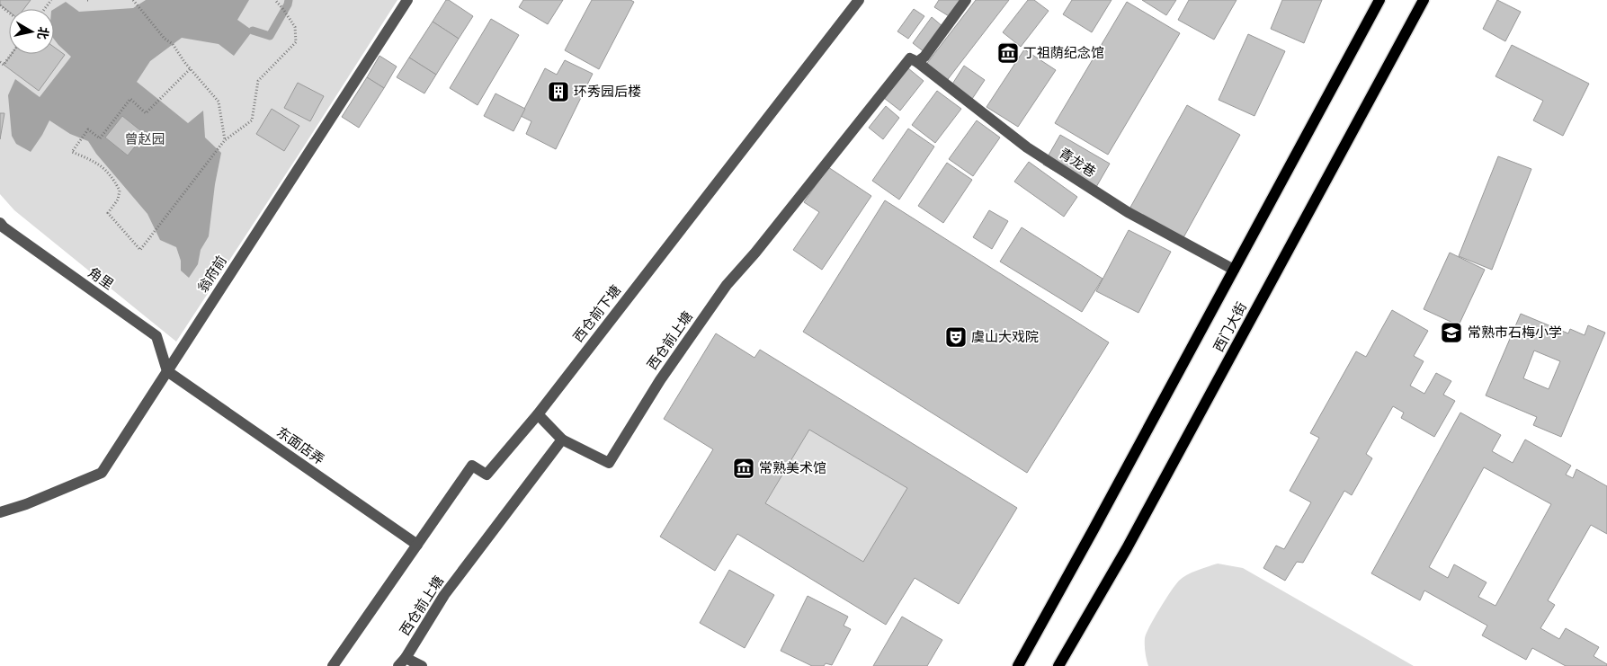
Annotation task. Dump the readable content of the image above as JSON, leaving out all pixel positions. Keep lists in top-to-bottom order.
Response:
{
  "streets": {
    "main road": ["西门大街"],
    "lane": [
      "青龙巷",
      "翁府前",
      "角里",
      "西仓前下塘",
      "西仓前上塘",
      "东面店弄"
    ]
  },
  "crossings": [
    ["青龙巷", "西门大街"],
    ["青龙巷", "西仓前上塘"],
    ["翁府前", "角里"],
    ["翁府前", "东面店弄"],
    ["角里", "东面店弄"],
    ["西仓前下塘", "东面店弄"]
  ],
  "parks": ["曾赵园"],
  "places": {
    "museum": ["丁祖荫纪念馆", "常熟美术馆"],
    "building": ["环秀园后楼"],
    "school or university": ["常熟市石梅小学"],
    "theatre": ["虞山大戏院"]
  },
  "north": "right"
}
